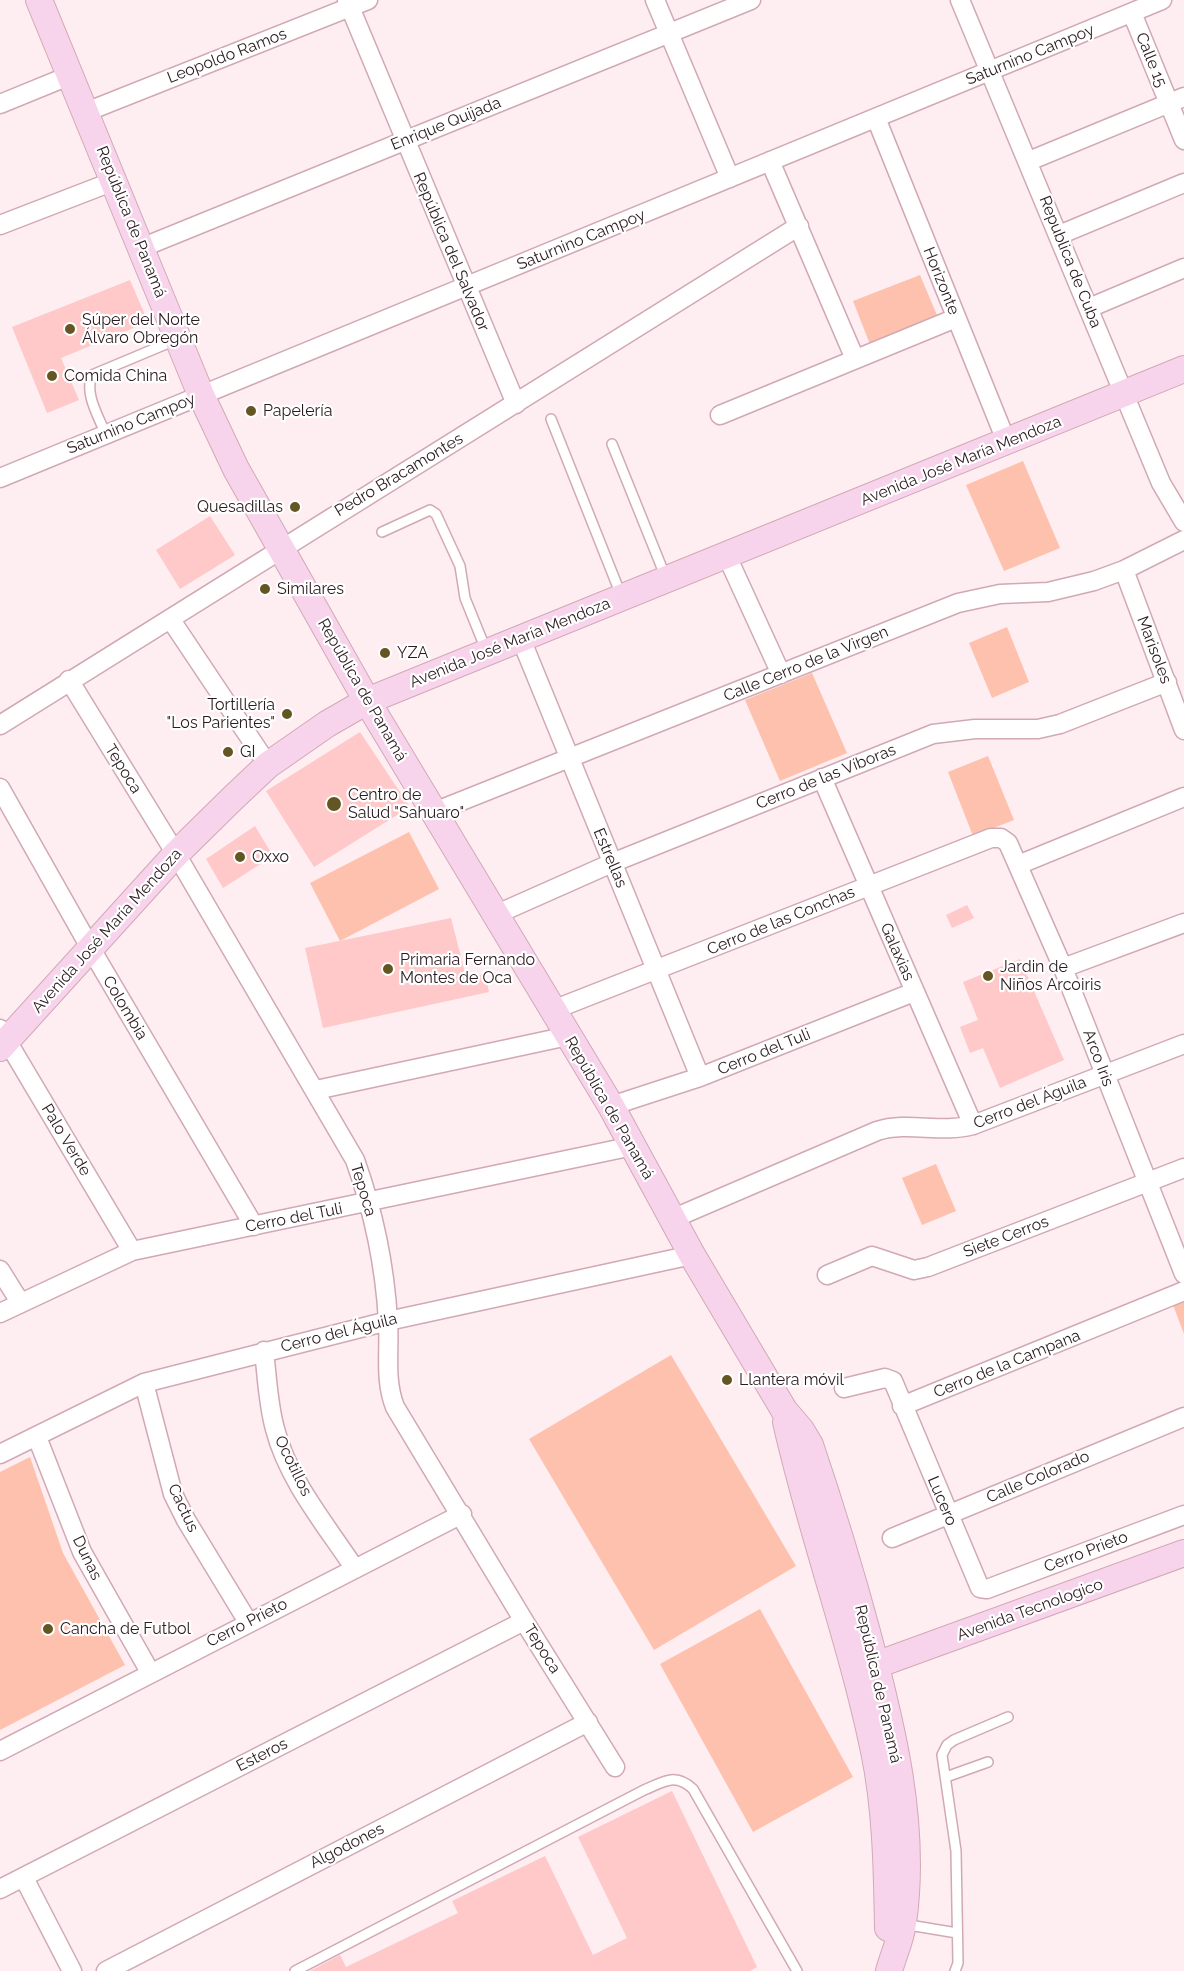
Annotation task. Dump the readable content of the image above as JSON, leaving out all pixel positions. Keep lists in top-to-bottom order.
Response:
{
  "streets": {
    "main road": ["República de Panamá", "Avenida José María Mendoza", "Avenida Tecnologico"],
    "street": [
      "Saturnino Campoy",
      "Leopoldo Ramos",
      "Calle 15",
      "Enrique Quijada",
      "República del Salvador",
      "Republica de Cuba",
      "Horizonte",
      "Pedro Bracamontes",
      "Marisoles",
      "Calle Cerro de la Virgen",
      "Tepoca",
      "Cerro de las Víboras",
      "Estrellas",
      "Cerro de las Conchas",
      "Galaxias",
      "Colombia",
      "Cerro del Tuli",
      "Arco Iris",
      "Cerro del Águila",
      "Palo Verde",
      "Siete Cerros",
      "Cerro de la Campana",
      "Ocotillos",
      "Calle Colorado",
      "Lucero",
      "Cactus",
      "Cerro Prieto",
      "Dunas",
      "Esteros",
      "Algodones"
    ]
  },
  "crossings": [
    ["Saturnino Campoy", "Calle 15"],
    ["Saturnino Campoy", "República de Panamá"],
    ["Saturnino Campoy", "República del Salvador"],
    ["Saturnino Campoy", "Republica de Cuba"],
    ["Saturnino Campoy", "Horizonte"],
    ["Leopoldo Ramos", "República de Panamá"],
    ["Leopoldo Ramos", "República del Salvador"],
    ["Enrique Quijada", "República de Panamá"],
    ["Enrique Quijada", "República del Salvador"],
    ["República de Panamá", "Avenida José María Mendoza"],
    ["República de Panamá", "Pedro Bracamontes"],
    ["República de Panamá", "Calle Cerro de la Virgen"],
    ["República de Panamá", "Cerro de las Víboras"],
    ["República de Panamá", "Cerro de las Conchas"],
    ["República de Panamá", "Cerro del Tuli"],
    ["República de Panamá", "Cerro del Águila"],
    ["República de Panamá", "Avenida Tecnologico"],
    ["República del Salvador", "Pedro Bracamontes"],
    ["Republica de Cuba", "Avenida José María Mendoza"],
    ["Horizonte", "Avenida José María Mendoza"],
    ["Avenida José María Mendoza", "Tepoca"],
    ["Avenida José María Mendoza", "Estrellas"],
    ["Avenida José María Mendoza", "Colombia"],
    ["Avenida José María Mendoza", "Palo Verde"],
    ["Pedro Bracamontes", "Tepoca"],
    ["Marisoles", "Calle Cerro de la Virgen"],
    ["Marisoles", "Cerro de las Víboras"],
    ["Calle Cerro de la Virgen", "Estrellas"],
    ["Tepoca", "Cerro del Tuli"],
    ["Tepoca", "Cerro del Águila"],
    ["Tepoca", "Cerro Prieto"],
    ["Tepoca", "Esteros"],
    ["Tepoca", "Algodones"],
    ["Cerro de las Víboras", "Estrellas"],
    ["Cerro de las Víboras", "Galaxias"],
    ["Estrellas", "Cerro de las Conchas"],
    ["Estrellas", "Cerro del Tuli"],
    ["Cerro de las Conchas", "Galaxias"],
    ["Cerro de las Conchas", "Arco Iris"],
    ["Galaxias", "Cerro del Tuli"],
    ["Galaxias", "Cerro del Águila"],
    ["Colombia", "Cerro del Tuli"],
    ["Cerro del Tuli", "Palo Verde"],
    ["Arco Iris", "Cerro del Águila"],
    ["Arco Iris", "Siete Cerros"],
    ["Cerro del Águila", "Ocotillos"],
    ["Cerro del Águila", "Cactus"],
    ["Cerro del Águila", "Dunas"],
    ["Cerro de la Campana", "Lucero"],
    ["Ocotillos", "Cerro Prieto"],
    ["Calle Colorado", "Lucero"],
    ["Lucero", "Cerro Prieto"],
    ["Cactus", "Cerro Prieto"],
    ["Cerro Prieto", "Dunas"]
  ],
  "places": [
    "Súper del Norte Álvaro Obregón",
    "Comida China",
    "Papelería",
    "Quesadillas",
    "Similares",
    "YZA",
    "Tortillería \"Los Parientes\"",
    "GI",
    "Centro de Salud \"Sahuaro\"",
    "Oxxo",
    "Primaria Fernando Montes de Oca",
    "Jardin de Niños Arcoiris",
    "Llantera móvil",
    "Cancha de Futbol"
  ]
}
